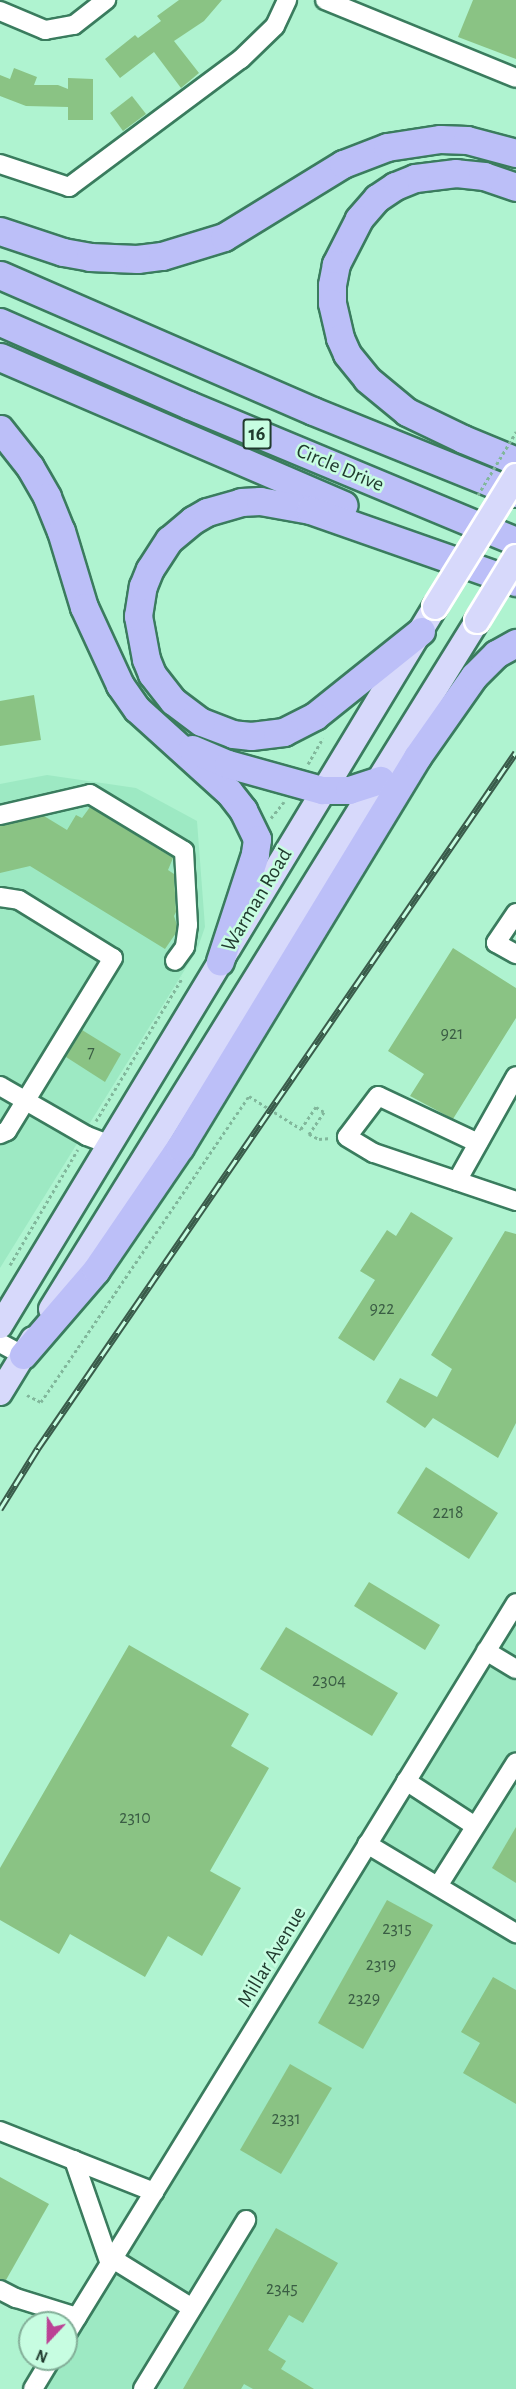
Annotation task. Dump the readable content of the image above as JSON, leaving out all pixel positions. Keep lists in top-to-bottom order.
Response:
{
  "streets": {
    "highway": ["16", "Circle Drive"],
    "main road": ["Warman Road"],
    "street": ["Millar Avenue"]
  },
  "house_numbers": [
    "921",
    "7",
    "922",
    "2218",
    "2304",
    "2310",
    "2315",
    "2319",
    "2329",
    "2331",
    "2345"
  ],
  "north": "bottom"
}
